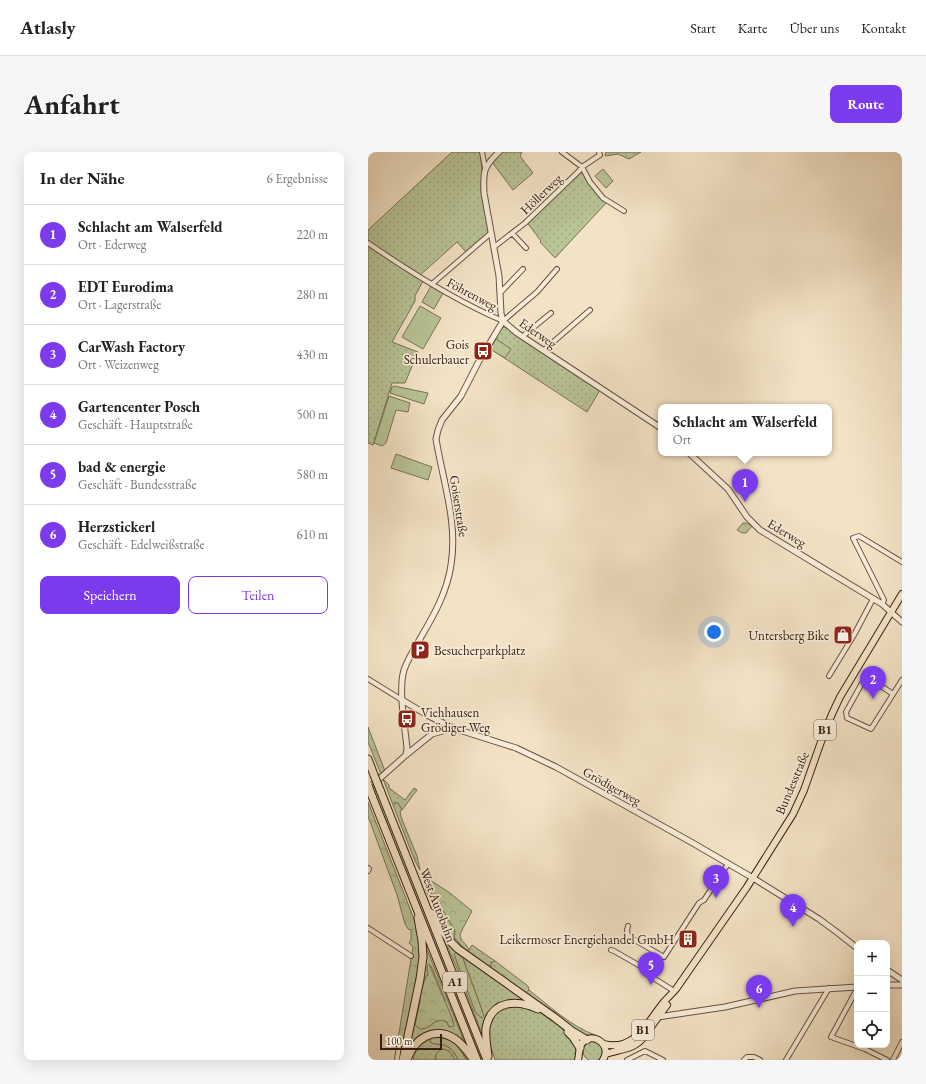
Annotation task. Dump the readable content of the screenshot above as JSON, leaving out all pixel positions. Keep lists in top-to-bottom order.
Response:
{
  "streets": {
    "highway": ["West Autobahn", "A1"],
    "main road": ["B1", "Bundesstraße"],
    "street": [
      "Höllerweg",
      "Föhrenweg",
      "Ederweg",
      "Goiserstraße",
      "Grödigerweg"
    ]
  },
  "crossings": [
    ["Föhrenweg", "Ederweg"],
    ["Föhrenweg", "Goiserstraße"],
    ["Ederweg", "Goiserstraße"],
    ["Ederweg", "Bundesstraße"],
    ["Goiserstraße", "Grödigerweg"],
    ["Bundesstraße", "Grödigerweg"]
  ],
  "places": {
    "bus stop": ["Gois Schulerbauer", "Viehhausen Grödiger Weg"],
    "shop": ["Untersberg Bike"],
    "parking": ["Besucherparkplatz"],
    "building": ["Leikermoser Energiehandel GmbH"]
  },
  "scale_bar": "100 m",
  "page": {
    "header": "Atlasly",
    "nav": [
      "Start",
      "Karte",
      "Über uns",
      "Kontakt"
    ],
    "buttons": [
      "Route",
      ["Speichern", "Teilen"]
    ],
    "title": "Anfahrt",
    "heading": ["In der Nähe", "6 Ergebnisse"],
    "list": [
      {
        "mark": "1",
        "name": "Schlacht am Walserfeld",
        "note": "Ort · Ederweg",
        "value": "220 m"
      },
      {
        "mark": "2",
        "name": "EDT Eurodima",
        "note": "Ort · Lagerstraße",
        "value": "280 m"
      },
      {
        "mark": "3",
        "name": "CarWash Factory",
        "note": "Ort · Weizenweg",
        "value": "430 m"
      },
      {
        "mark": "4",
        "name": "Gartencenter Posch",
        "note": "Geschäft · Hauptstraße",
        "value": "500 m"
      },
      {
        "mark": "5",
        "name": "bad & energie",
        "note": "Geschäft · Bundesstraße",
        "value": "580 m"
      },
      {
        "mark": "6",
        "name": "Herzstickerl",
        "note": "Geschäft · Edelweißstraße",
        "value": "610 m"
      }
    ],
    "popup": ["Schlacht am Walserfeld", "Ort"],
    "pins": [
      "1",
      "2",
      "3",
      "4",
      "5",
      "6"
    ],
    "map_buttons": ["+", "−"],
    "scale": "100 m"
  }
}
